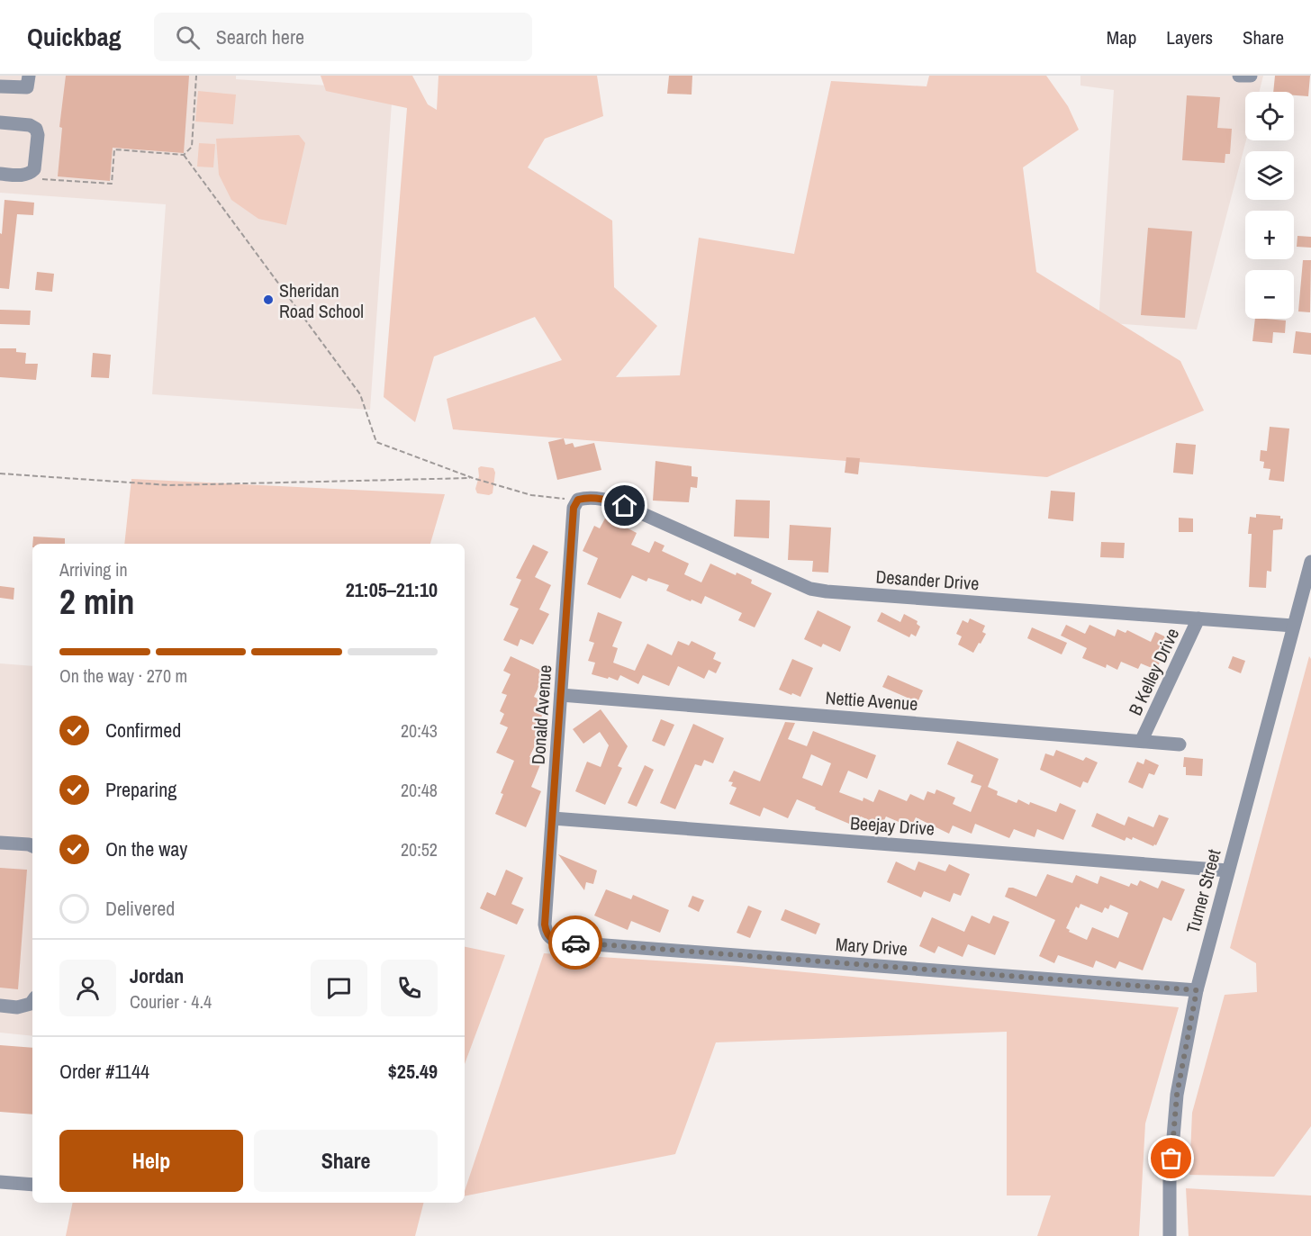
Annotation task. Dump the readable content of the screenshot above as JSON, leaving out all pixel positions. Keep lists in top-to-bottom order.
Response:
{
  "streets": {
    "street": [
      "Desander Drive",
      "B Kelley Drive",
      "Nettie Avenue",
      "Donald Avenue",
      "Beejay Drive",
      "Turner Street",
      "Mary Drive"
    ]
  },
  "crossings": [
    ["Desander Drive", "B Kelley Drive"],
    ["Desander Drive", "Donald Avenue"],
    ["Desander Drive", "Turner Street"],
    ["B Kelley Drive", "Nettie Avenue"],
    ["Nettie Avenue", "Donald Avenue"],
    ["Donald Avenue", "Beejay Drive"],
    ["Donald Avenue", "Mary Drive"],
    ["Beejay Drive", "Turner Street"],
    ["Turner Street", "Mary Drive"]
  ],
  "places": ["Sheridan Road School"],
  "page": {
    "header": "Quickbag",
    "search": "Search here",
    "nav": ["Map", "Layers", "Share"],
    "map_buttons": ["+", "−"],
    "heading": ["2 min", "Arriving in", "21:05–21:10"],
    "panel": [
      "Jordan",
      "Courier · 4.4",
      "Order #1144",
      "$25.49"
    ],
    "bar": "On the way · 270 m",
    "list": [
      ["Confirmed", "20:43"],
      ["Preparing", "20:48"],
      ["On the way", "20:52"],
      "Delivered"
    ],
    "buttons": ["Help", "Share"]
  }
}
